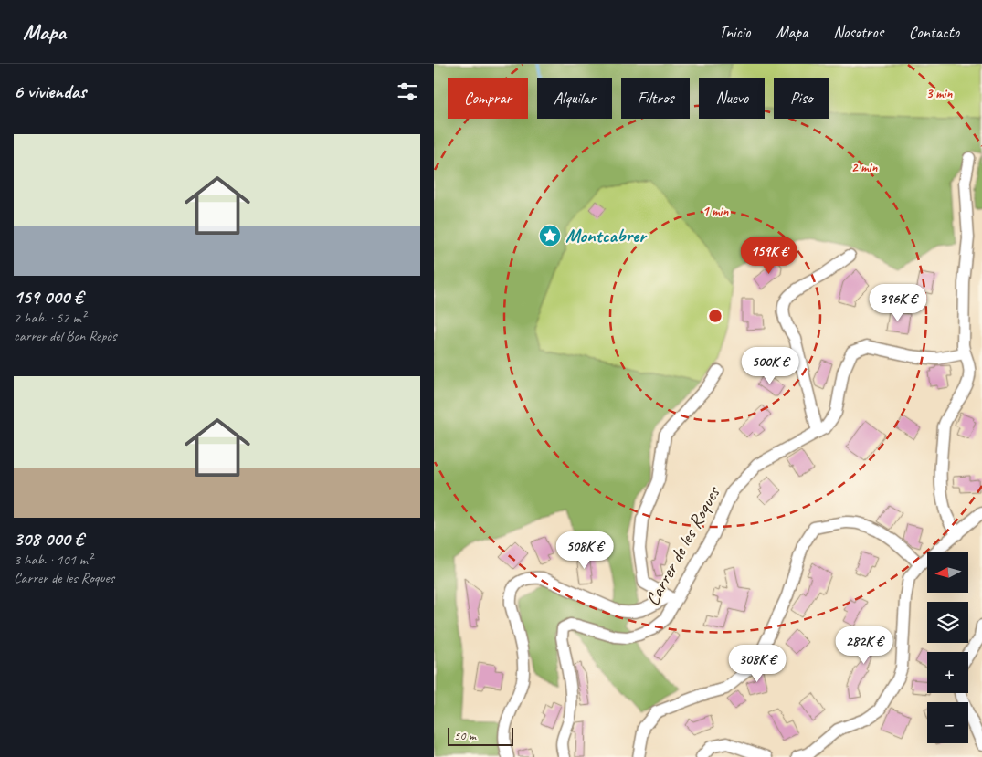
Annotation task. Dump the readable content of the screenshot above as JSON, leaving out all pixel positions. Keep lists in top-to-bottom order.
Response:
{
  "streets": {
    "street": ["Carrer de les Roques"]
  },
  "places": {
    "place": ["Montcabrer"]
  },
  "scale_bar": "50 m",
  "north": "left",
  "page": {
    "header": "Mapa",
    "nav": [
      "Inicio",
      "Mapa",
      "Nosotros",
      "Contacto"
    ],
    "heading": "6 viviendas",
    "chip": [
      "Comprar",
      "Alquilar",
      "Filtros",
      "Nuevo",
      "Piso"
    ],
    "list": [
      {
        "name": "159 000 €",
        "note": "2 hab. · 52 m² · carrer del Bon Repòs"
      },
      {
        "name": "308 000 €",
        "note": "3 hab. · 101 m² · Carrer de les Roques"
      }
    ],
    "price": [
      "159K €",
      "396K €",
      "500K €",
      "508K €",
      "282K €",
      "308K €"
    ],
    "map_buttons": ["+", "−"],
    "scale": "50 m"
  },
  "rings": ["3 min", "2 min", "1 min"]
}
